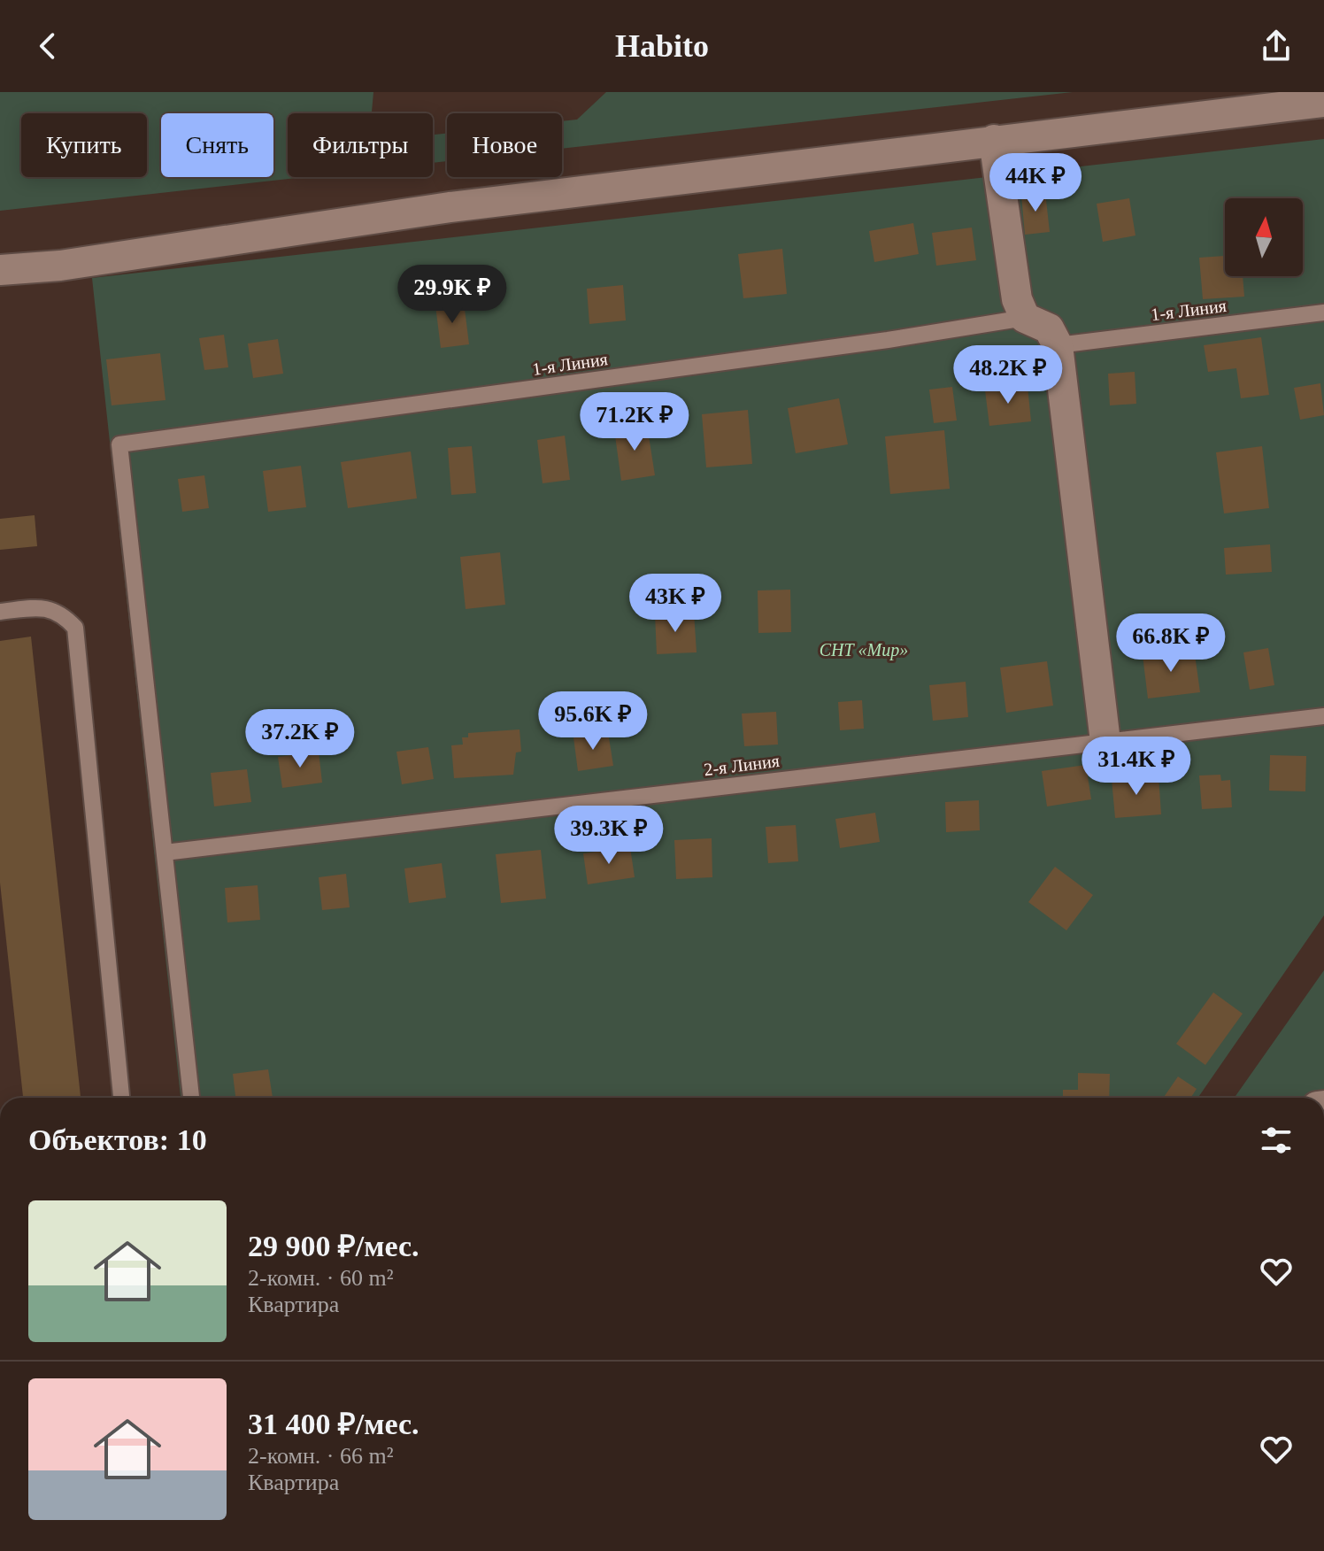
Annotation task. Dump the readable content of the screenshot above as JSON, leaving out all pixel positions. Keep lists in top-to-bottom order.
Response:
{
  "streets": {
    "lane": ["1-я Линия", "2-я Линия"]
  },
  "crossings": [
    ["1-я Линия", "2-я Линия"]
  ],
  "parks": ["СНТ «Мир»"],
  "north": "top",
  "page": {
    "header": "Habito",
    "chip": [
      "Купить",
      "Снять",
      "Фильтры",
      "Новое"
    ],
    "price": [
      "44K ₽",
      "29.9K ₽",
      "48.2K ₽",
      "71.2K ₽",
      "43K ₽",
      "66.8K ₽",
      "95.6K ₽",
      "37.2K ₽",
      "31.4K ₽",
      "39.3K ₽"
    ],
    "heading": "Объектов: 10",
    "list": [
      {
        "name": "29 900 ₽/мес.",
        "note": "2-комн. · 60 m² · Квартира"
      },
      {
        "name": "31 400 ₽/мес.",
        "note": "2-комн. · 66 m² · Квартира"
      }
    ]
  }
}
